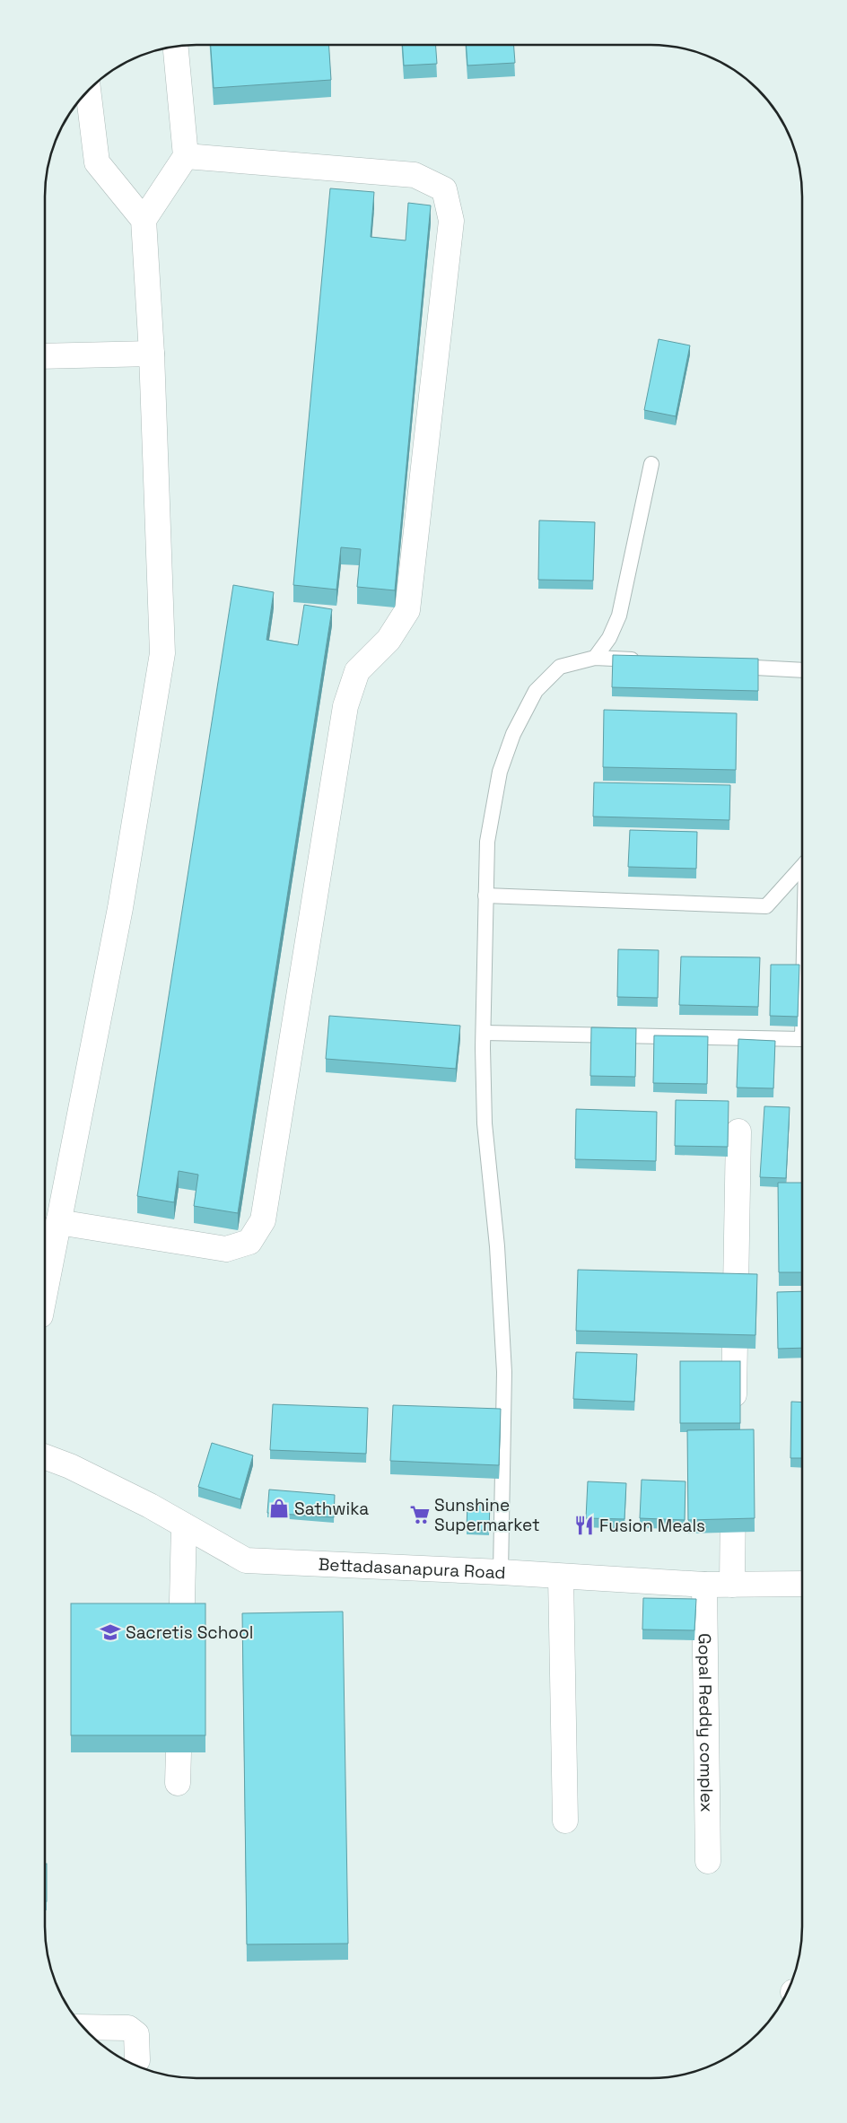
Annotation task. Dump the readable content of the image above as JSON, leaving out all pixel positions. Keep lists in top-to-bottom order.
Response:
{
  "streets": {
    "street": ["Bettadasanapura Road", "Gopal Reddy complex"]
  },
  "crossings": [
    ["Bettadasanapura Road", "Gopal Reddy complex"]
  ],
  "places": {
    "shop": ["Sathwika"],
    "supermarket": ["Sunshine Supermarket"],
    "restaurant": ["Fusion Meals"],
    "school or university": ["Sacretis School"]
  }
}
